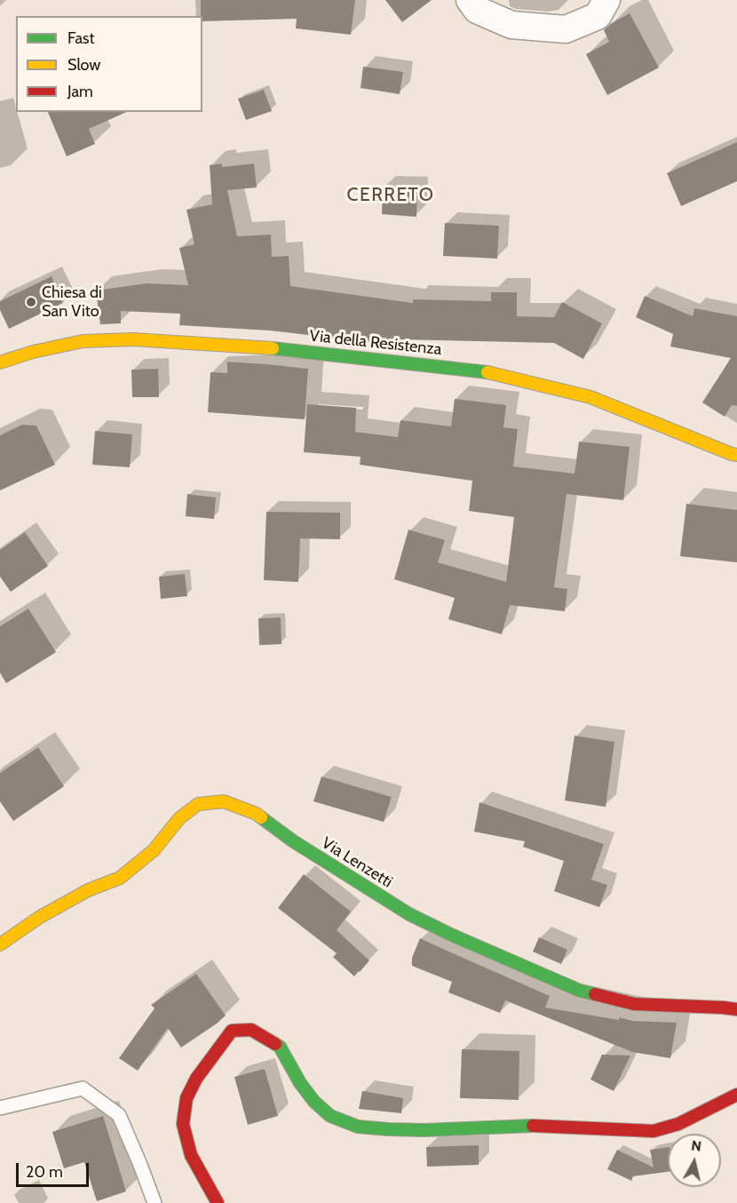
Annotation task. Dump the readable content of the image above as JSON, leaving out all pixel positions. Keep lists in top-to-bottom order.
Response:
{
  "streets": {
    "street": ["Via della Resistenza", "Via Lenzetti"]
  },
  "districts": ["CERRETO"],
  "places": ["Chiesa di San Vito"],
  "legend": ["Fast", "Slow", "Jam"],
  "scale_bar": "20 m",
  "north": "top"
}
